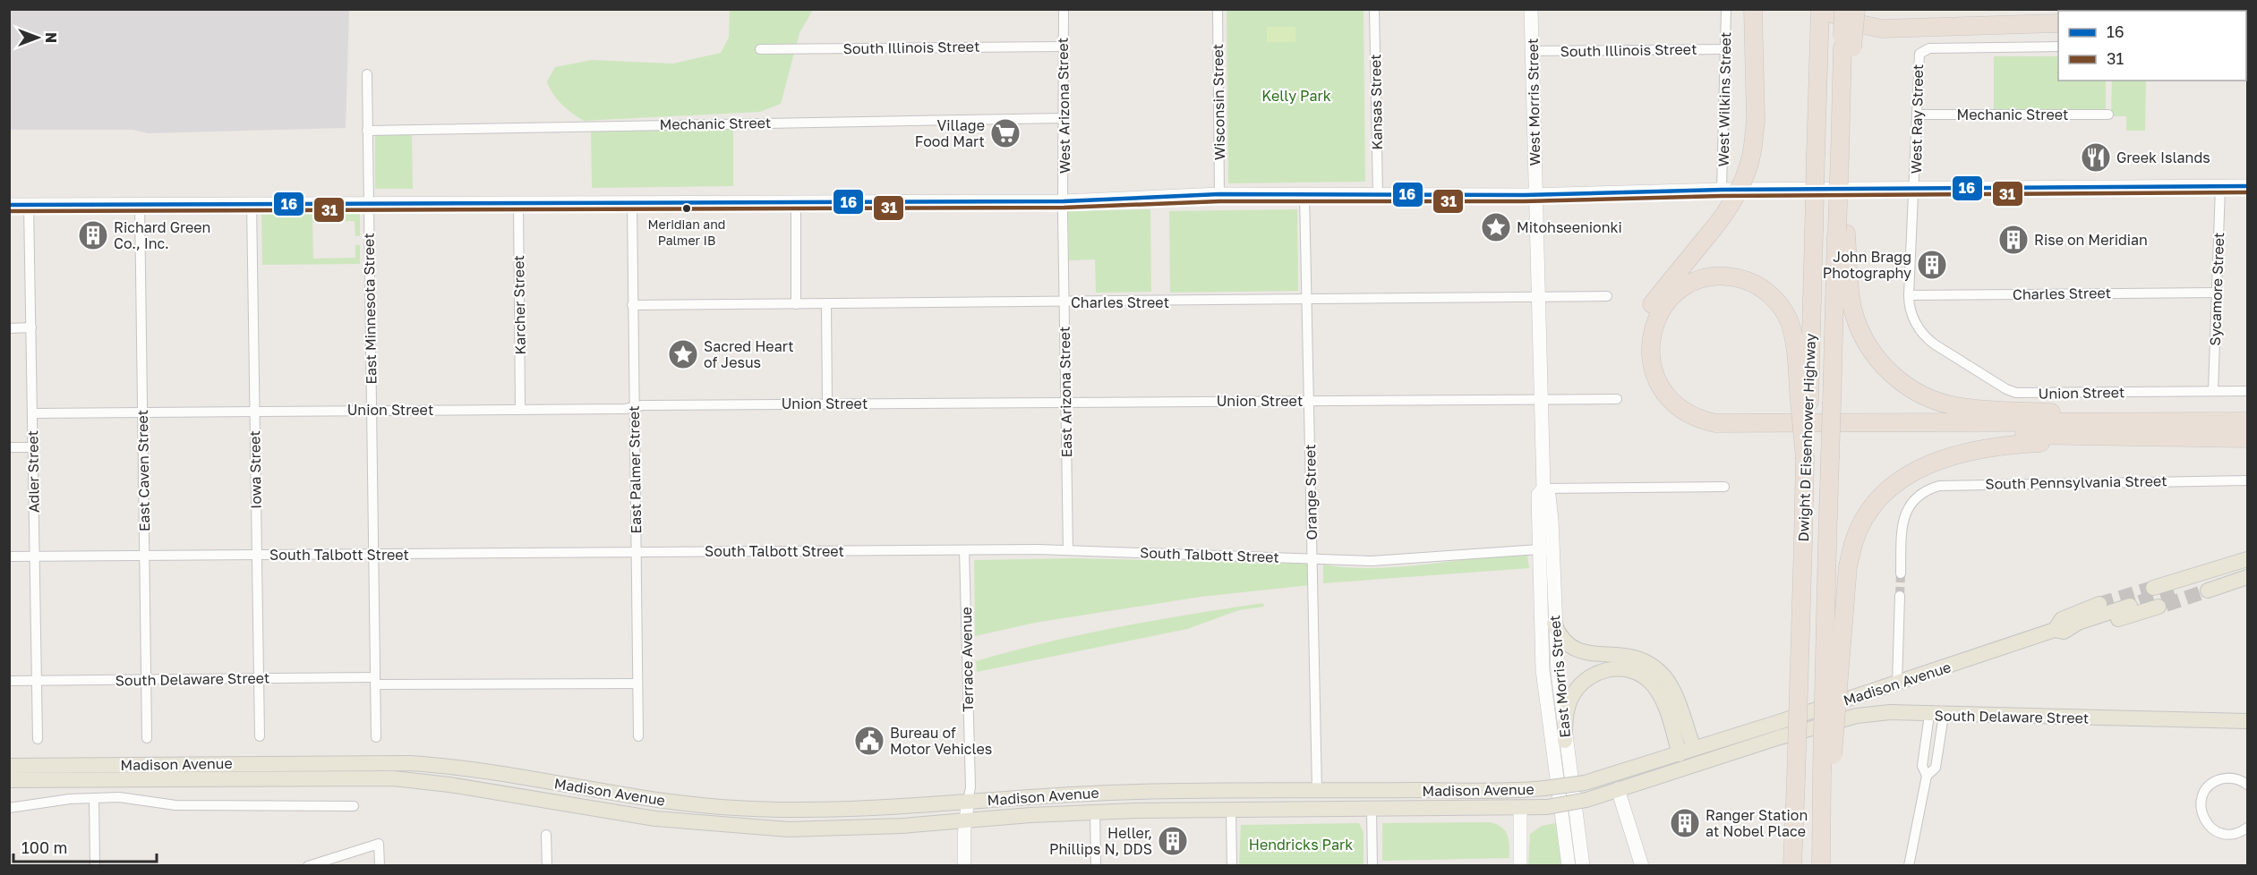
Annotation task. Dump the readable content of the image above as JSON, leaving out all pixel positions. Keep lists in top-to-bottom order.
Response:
{
  "streets": {
    "highway": ["Dwight D Eisenhower Highway"],
    "main road": [
      "West Morris Street",
      "East Morris Street",
      "South Delaware Street",
      "Madison Avenue"
    ],
    "street": [
      "South Illinois Street",
      "West Wilkins Street",
      "Wisconsin Street",
      "Kansas Street",
      "West Arizona Street",
      "Mechanic Street",
      "West Ray Street",
      "Sycamore Street",
      "Charles Street",
      "Karcher Street",
      "East Minnesota Street",
      "East Arizona Street",
      "Union Street",
      "Iowa Street",
      "East Palmer Street",
      "East Caven Street",
      "Adler Street",
      "South Pennsylvania Street",
      "Orange Street",
      "South Talbott Street",
      "Terrace Avenue"
    ]
  },
  "crossings": [
    ["South Illinois Street", "West Wilkins Street"],
    ["South Illinois Street", "West Morris Street"],
    ["South Illinois Street", "West Arizona Street"],
    ["West Morris Street", "East Morris Street"],
    ["West Arizona Street", "Mechanic Street"],
    ["West Arizona Street", "East Arizona Street"],
    ["Mechanic Street", "West Ray Street"],
    ["Mechanic Street", "East Minnesota Street"],
    ["West Ray Street", "Charles Street"],
    ["West Ray Street", "Union Street"],
    ["Sycamore Street", "Charles Street"],
    ["Sycamore Street", "Union Street"],
    ["Charles Street", "East Arizona Street"],
    ["Charles Street", "East Palmer Street"],
    ["Charles Street", "Orange Street"],
    ["Charles Street", "East Morris Street"],
    ["Karcher Street", "Union Street"],
    ["East Minnesota Street", "Union Street"],
    ["East Minnesota Street", "South Talbott Street"],
    ["East Minnesota Street", "South Delaware Street"],
    ["East Arizona Street", "Union Street"],
    ["East Arizona Street", "South Talbott Street"],
    ["Union Street", "Iowa Street"],
    ["Union Street", "East Palmer Street"],
    ["Union Street", "East Caven Street"],
    ["Union Street", "Adler Street"],
    ["Union Street", "Orange Street"],
    ["Union Street", "East Morris Street"],
    ["Iowa Street", "South Talbott Street"],
    ["Iowa Street", "South Delaware Street"],
    ["East Palmer Street", "South Talbott Street"],
    ["East Palmer Street", "South Delaware Street"],
    ["East Caven Street", "South Talbott Street"],
    ["East Caven Street", "South Delaware Street"],
    ["Adler Street", "South Talbott Street"],
    ["Adler Street", "South Delaware Street"],
    ["Orange Street", "South Talbott Street"],
    ["Orange Street", "Madison Avenue"],
    ["South Talbott Street", "Terrace Avenue"],
    ["South Talbott Street", "East Morris Street"],
    ["Terrace Avenue", "Madison Avenue"],
    ["South Delaware Street", "Madison Avenue"]
  ],
  "parks": ["Kelly Park", "Hendricks Park"],
  "places": {
    "supermarket": ["Village Food Mart"],
    "restaurant": ["Greek Islands"],
    "other": ["Meridian and Palmer IB"],
    "place": ["Mitohseenionki", "Sacred Heart of Jesus"],
    "building": [
      "Richard Green Co., Inc.",
      "Rise on Meridian",
      "John Bragg Photography",
      "Ranger Station at Nobel Place",
      "Heller, Phillips N, DDS"
    ],
    "public building": ["Bureau of Motor Vehicles"]
  },
  "lines": ["transit line 16", "transit line 31"],
  "legend": ["16", "31"],
  "scale_bar": "100 m",
  "north": "right"
}
